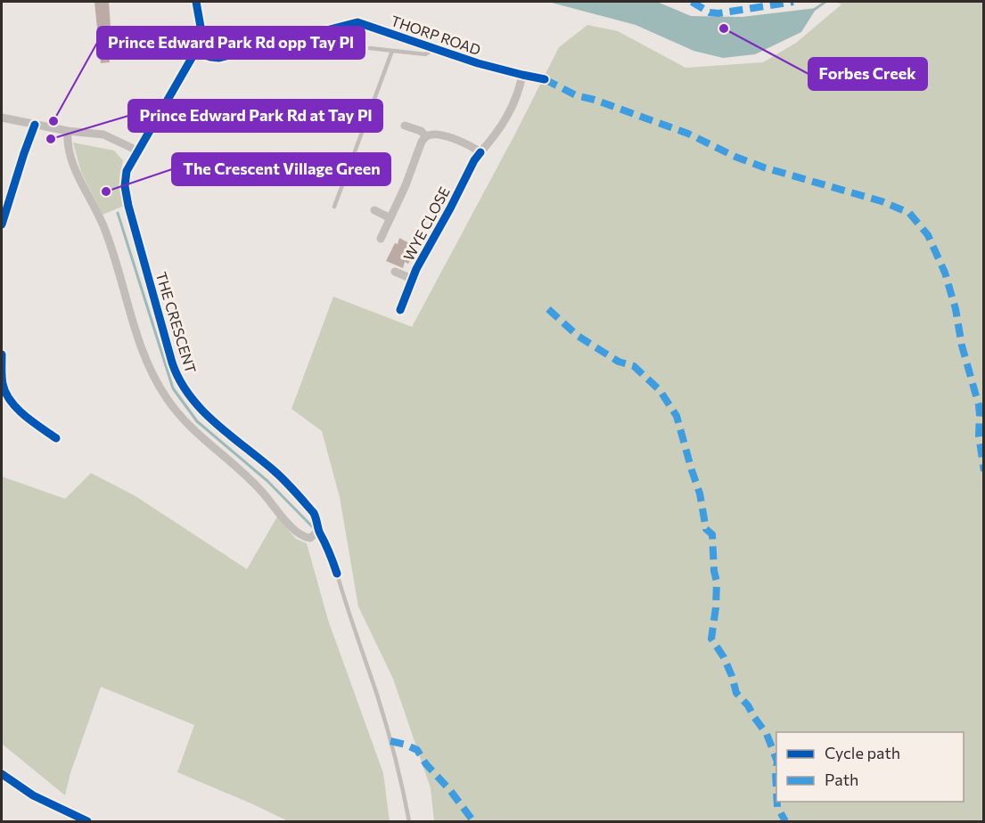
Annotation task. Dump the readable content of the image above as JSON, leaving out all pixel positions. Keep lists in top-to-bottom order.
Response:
{
  "streets": {
    "street": ["THORP ROAD", "WYE CLOSE", "THE CRESCENT"]
  },
  "crossings": [
    ["THORP ROAD", "WYE CLOSE"]
  ],
  "places": [
    "Forbes Creek",
    "Prince Edward Park Rd opp Tay Pl",
    "Prince Edward Park Rd at Tay Pl",
    "The Crescent Village Green"
  ],
  "legend": ["Cycle path", "Path"]
}
